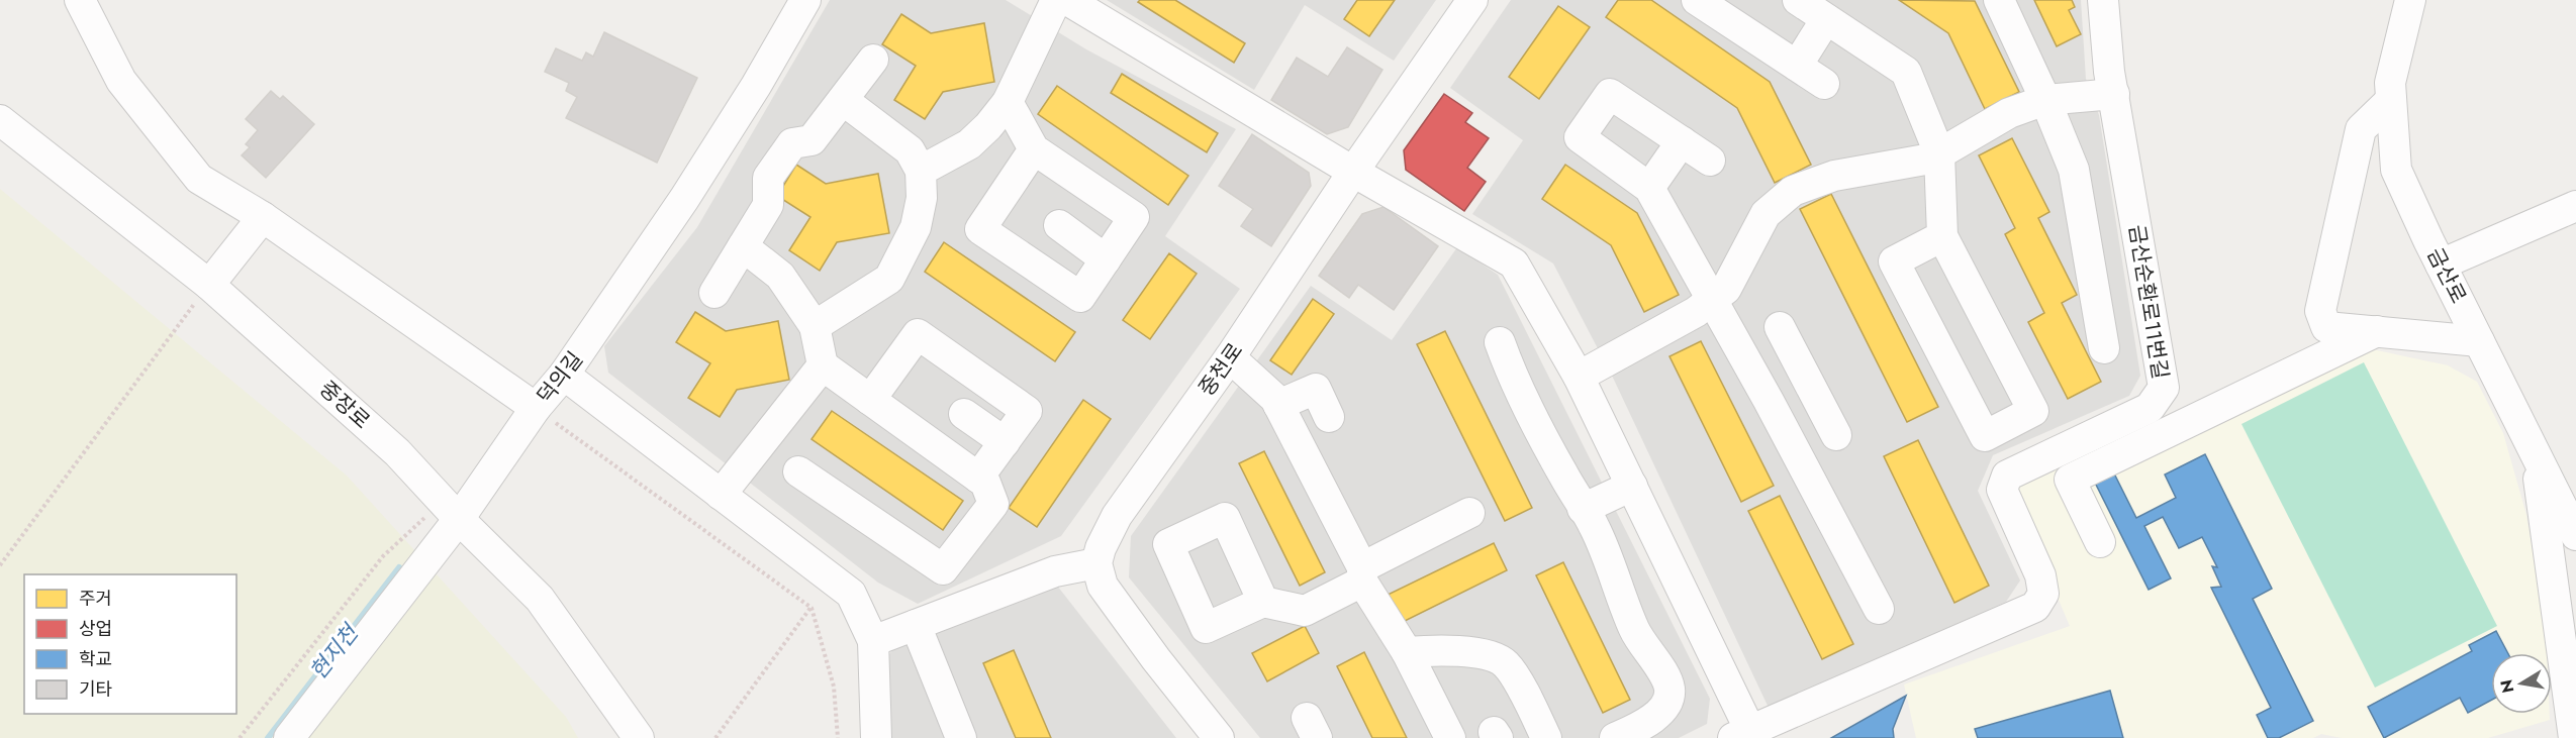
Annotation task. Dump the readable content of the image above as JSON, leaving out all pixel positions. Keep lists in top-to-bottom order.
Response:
{
  "streets": {
    "street": [
      "금산로",
      "금산순환로11번길",
      "중천로",
      "덕의길",
      "중장로"
    ]
  },
  "crossings": [
    ["덕의길", "중장로"]
  ],
  "water": ["현지천"],
  "legend": [
    "주거",
    "상업",
    "학교",
    "기타"
  ],
  "north": "left"
}
